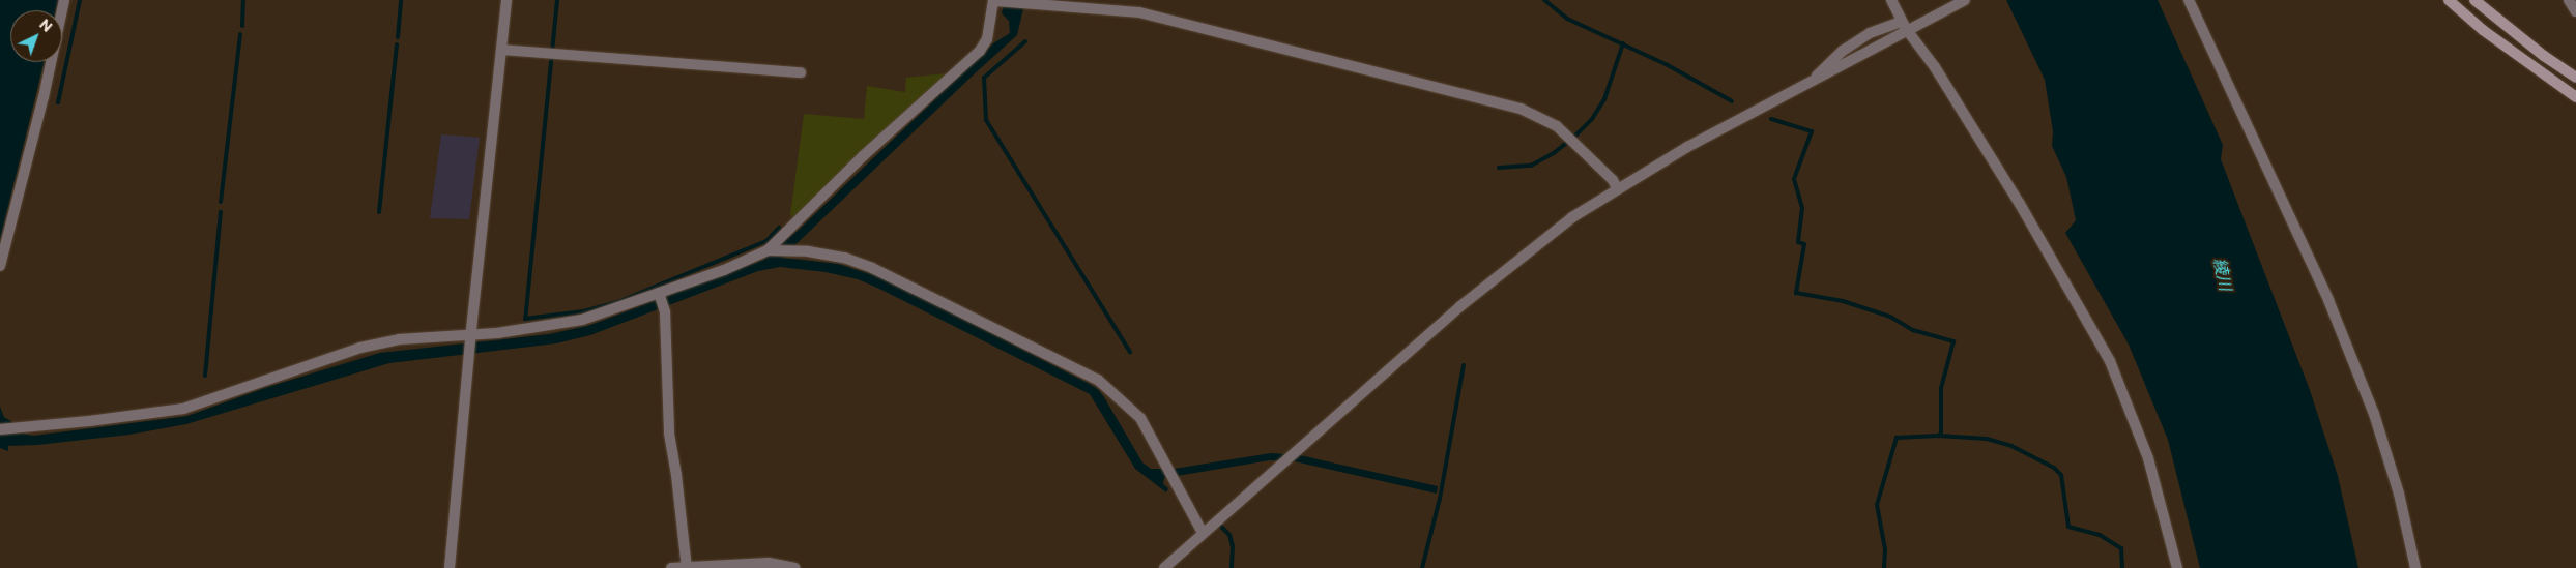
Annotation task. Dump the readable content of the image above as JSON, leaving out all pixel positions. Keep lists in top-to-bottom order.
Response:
{
  "water": ["綾川"],
  "north": "top right"
}
